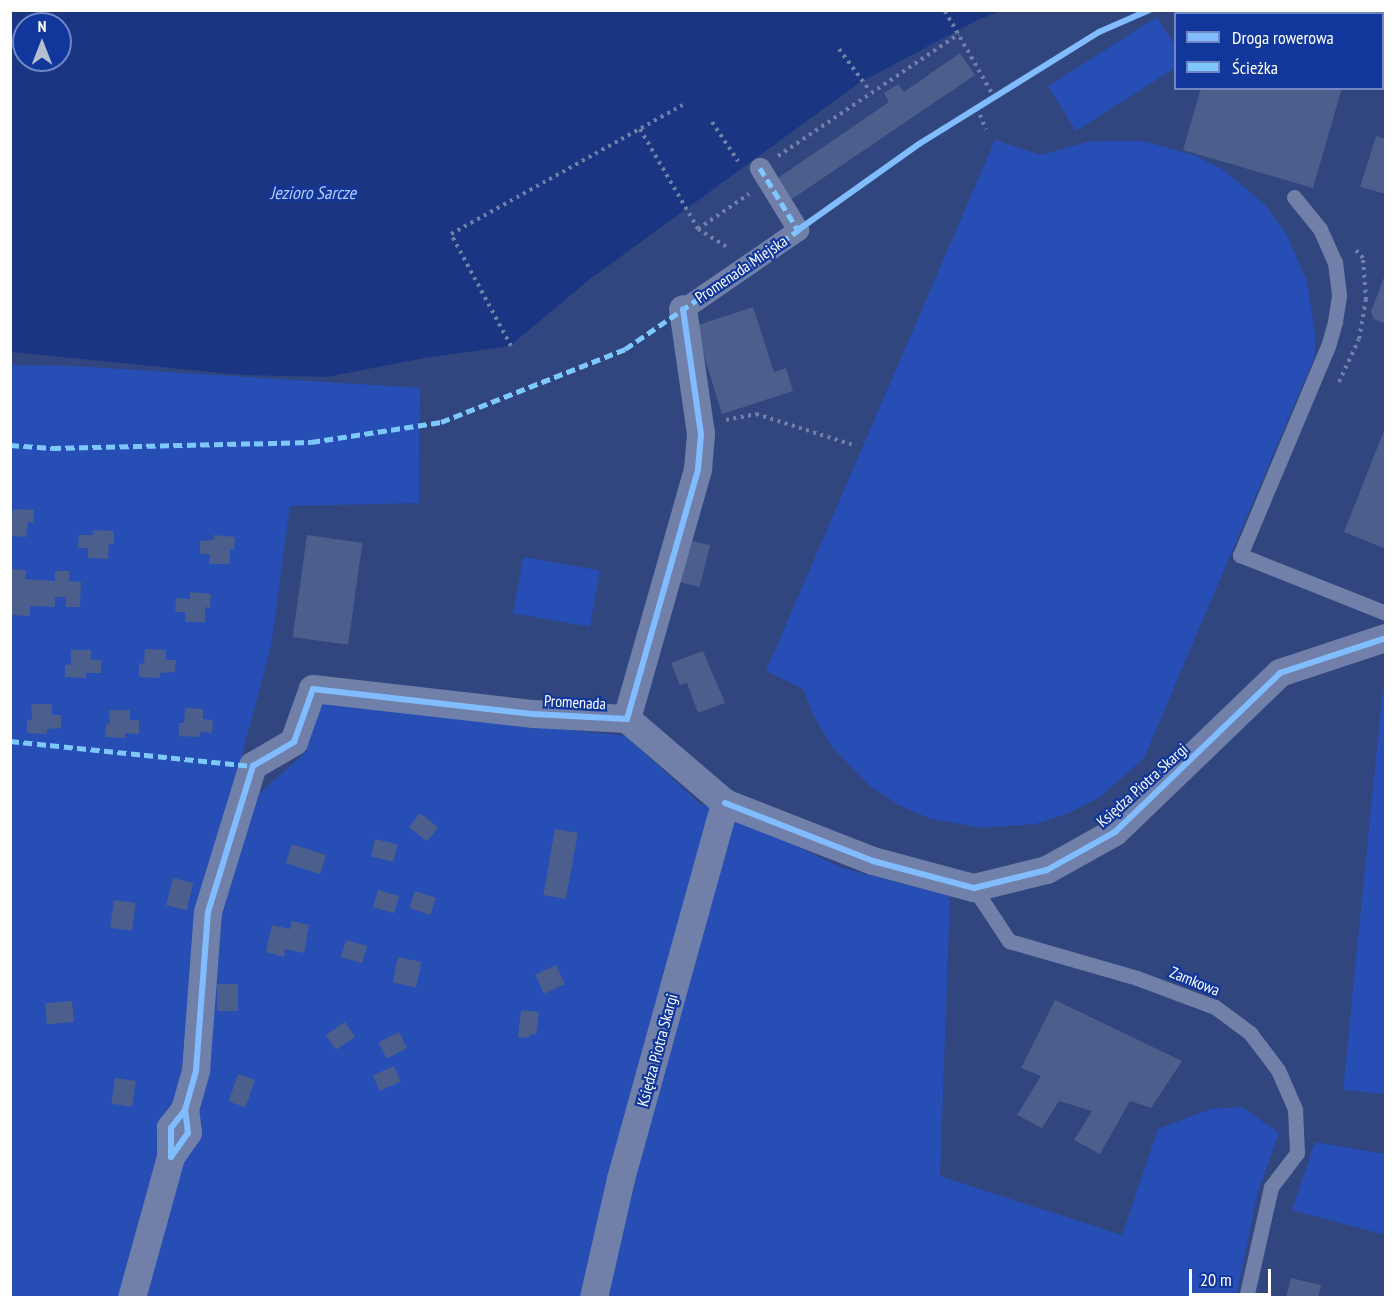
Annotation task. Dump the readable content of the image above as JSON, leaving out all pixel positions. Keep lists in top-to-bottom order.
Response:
{
  "streets": {
    "street": ["Promenada Miejska", "Promenada", "Księdza Piotra Skargi"],
    "lane": ["Zamkowa"]
  },
  "crossings": [
    ["Promenada Miejska", "Promenada"],
    ["Promenada", "Księdza Piotra Skargi"],
    ["Księdza Piotra Skargi", "Zamkowa"]
  ],
  "water": ["Jezioro Sarcze"],
  "legend": ["Droga rowerowa", "Ścieżka"],
  "scale_bar": "20 m",
  "north": "top"
}
